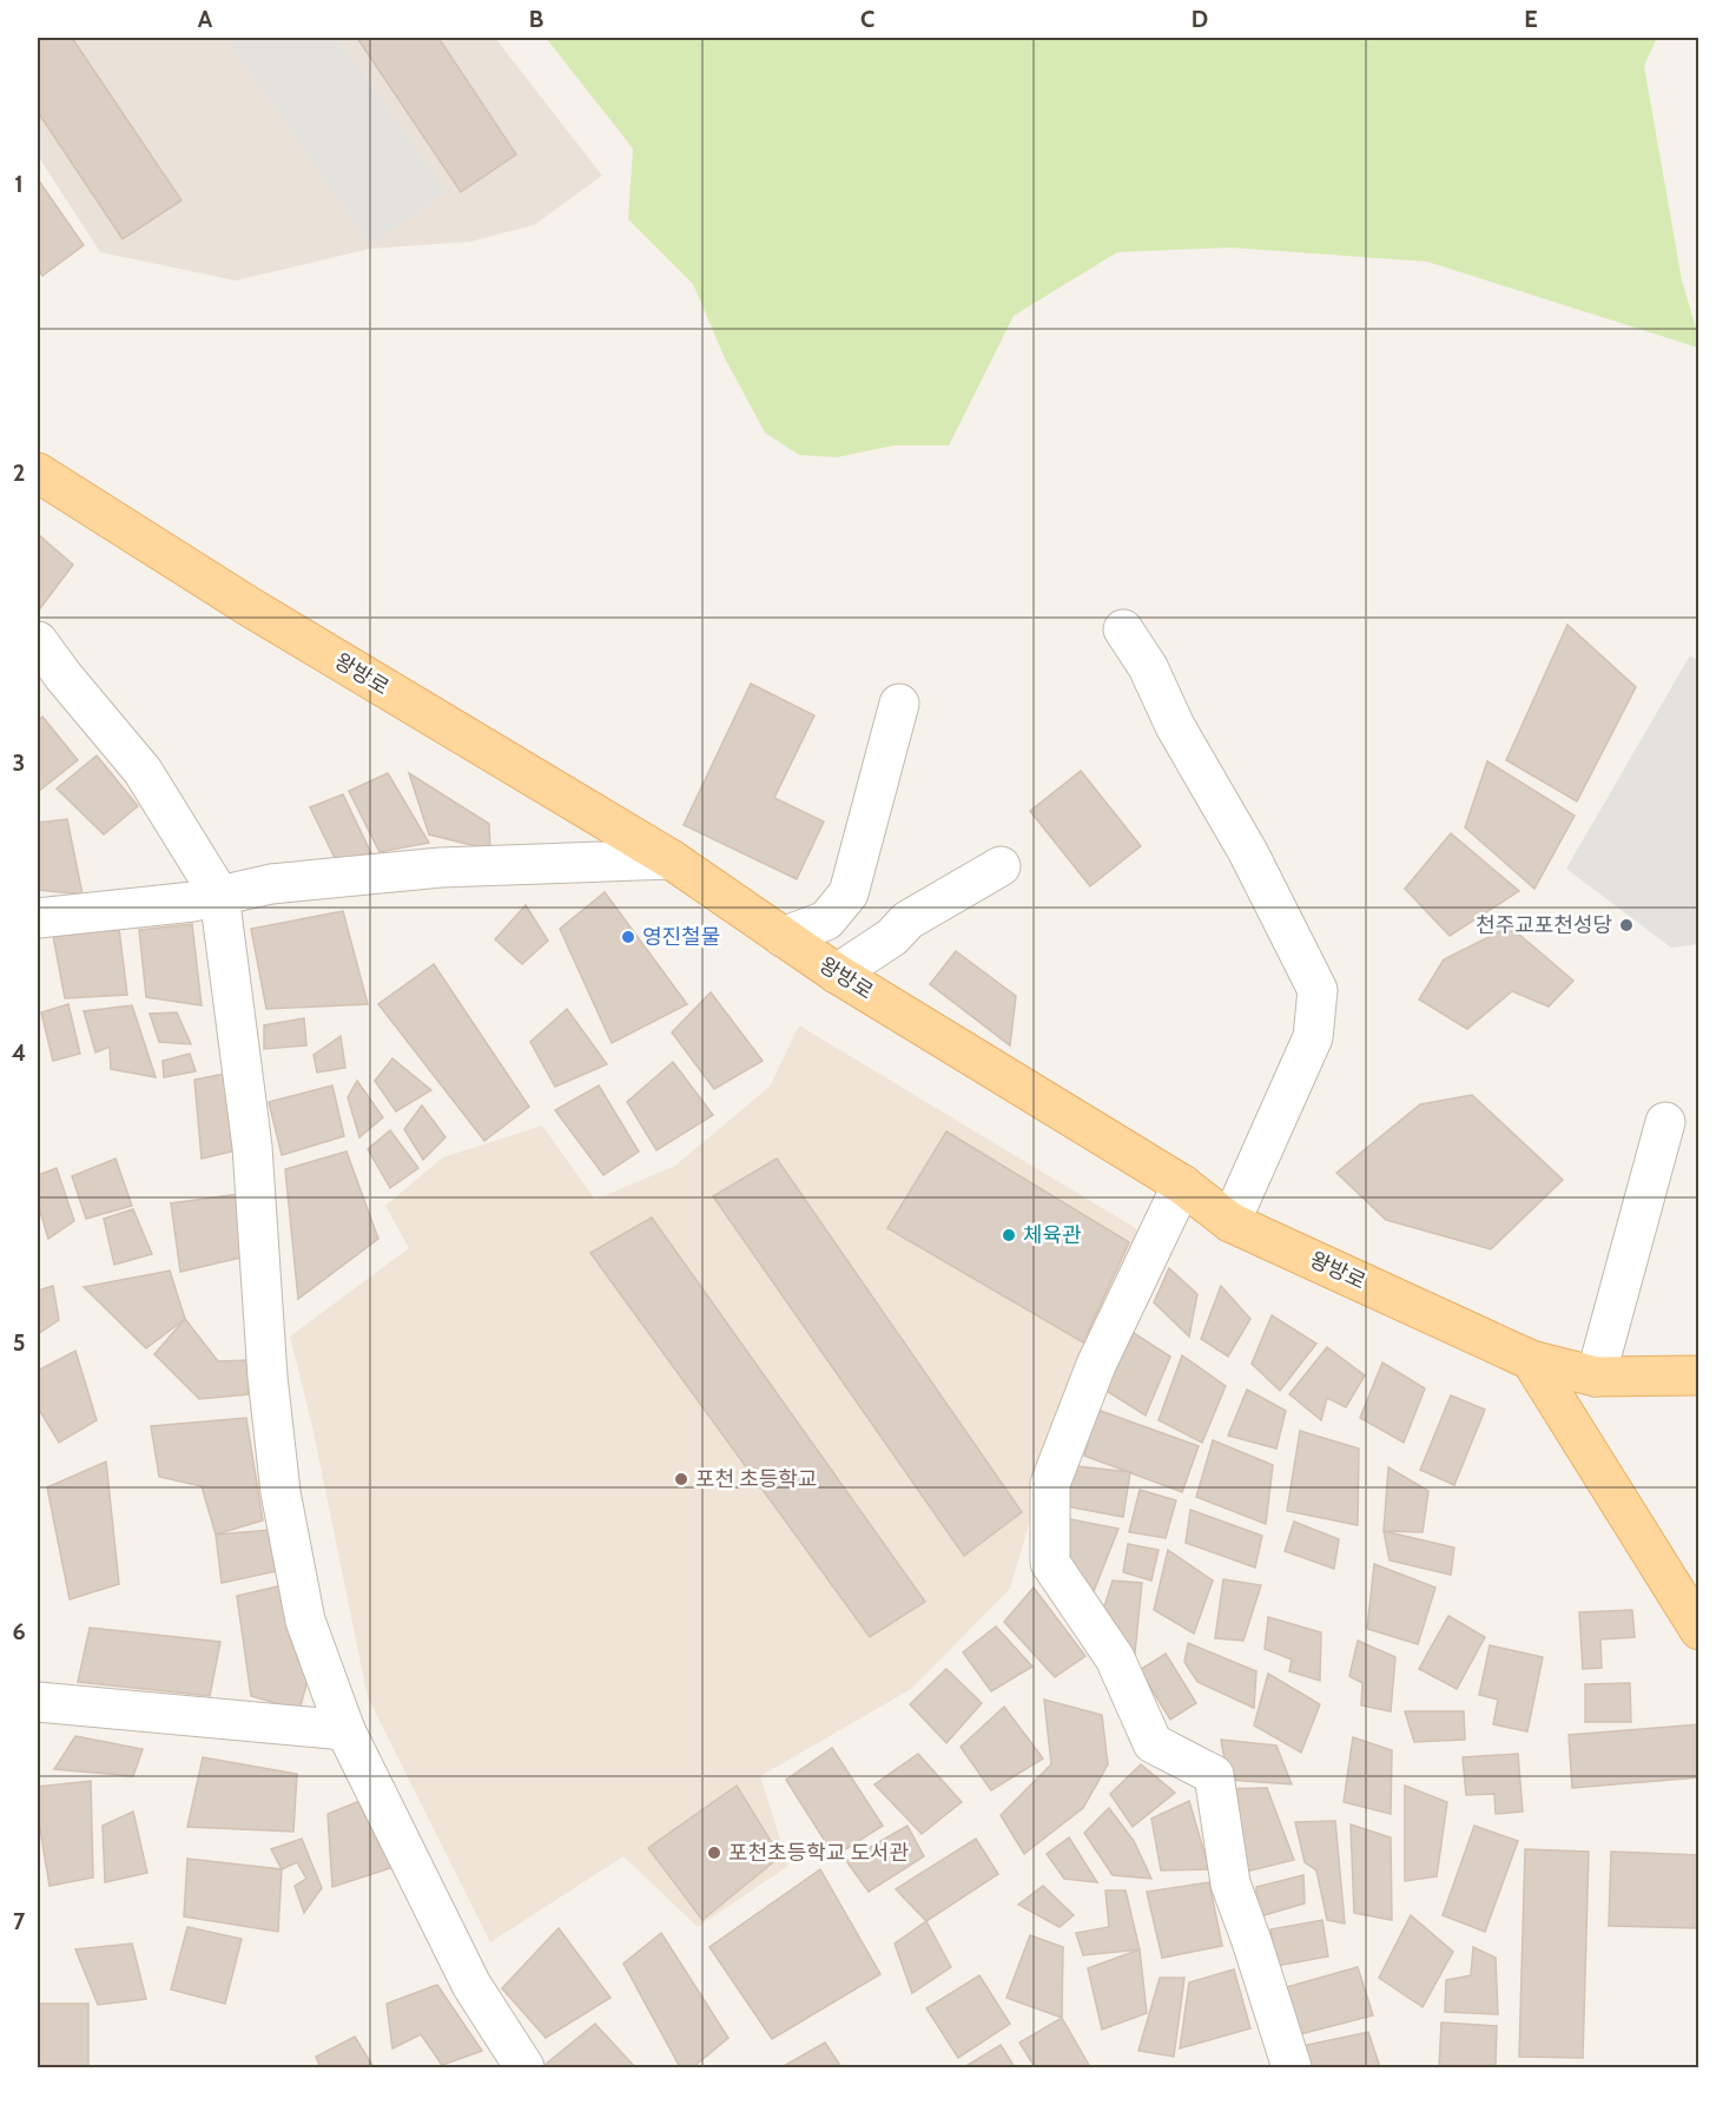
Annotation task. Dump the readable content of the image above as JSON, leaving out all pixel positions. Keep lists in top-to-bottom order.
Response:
{
  "streets": {
    "main road": ["왕방로"]
  },
  "places": [
    "천주교포천성당",
    "영진철물",
    "체육관",
    "포천 초등학교",
    "포천초등학교 도서관"
  ],
  "grid": {
    "columns": [
      "A",
      "B",
      "C",
      "D",
      "E"
    ],
    "rows": [
      "1",
      "2",
      "3",
      "4",
      "5",
      "6",
      "7"
    ]
  }
}
